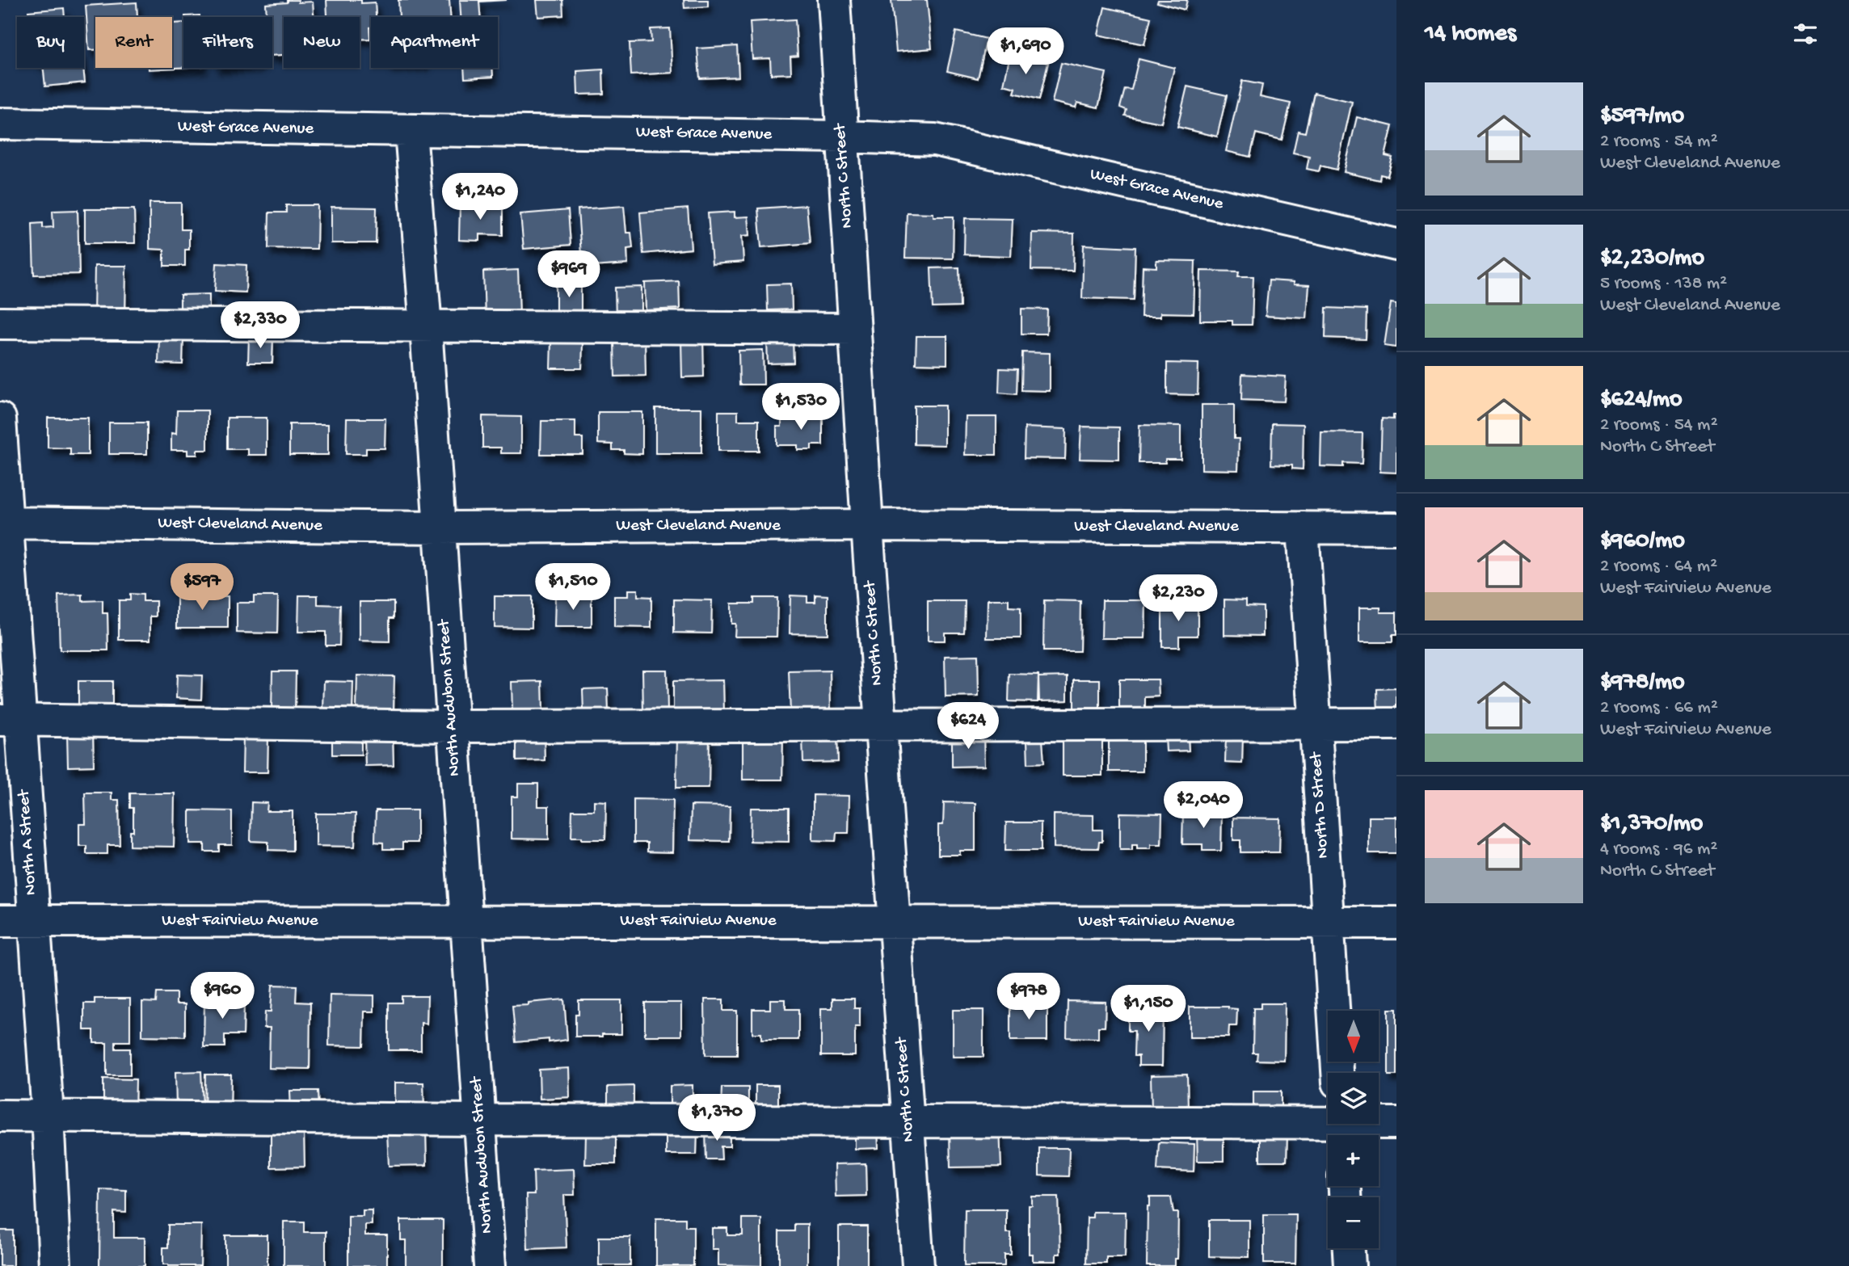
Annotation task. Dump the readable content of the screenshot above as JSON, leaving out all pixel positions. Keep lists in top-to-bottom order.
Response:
{
  "streets": {
    "street": [
      "West Grace Avenue",
      "North C Street",
      "West Cleveland Avenue",
      "North Audubon Street",
      "North D Street",
      "North A Street",
      "West Fairview Avenue"
    ]
  },
  "crossings": [
    ["West Grace Avenue", "North C Street"],
    ["West Grace Avenue", "North Audubon Street"],
    ["North C Street", "West Cleveland Avenue"],
    ["North C Street", "West Fairview Avenue"],
    ["West Cleveland Avenue", "North Audubon Street"],
    ["West Cleveland Avenue", "North D Street"],
    ["West Cleveland Avenue", "North A Street"],
    ["North Audubon Street", "West Fairview Avenue"],
    ["North D Street", "West Fairview Avenue"],
    ["North A Street", "West Fairview Avenue"]
  ],
  "north": "bottom",
  "page": {
    "heading": "14 homes",
    "chip": [
      "Buy",
      "Rent",
      "Filters",
      "New",
      "Apartment"
    ],
    "price": [
      "$1,690",
      "$1,240",
      "$969",
      "$2,330",
      "$1,530",
      "$597",
      "$1,510",
      "$2,230",
      "$624",
      "$2,040",
      "$960",
      "$978",
      "$1,150",
      "$1,370"
    ],
    "list": [
      {
        "name": "$597/mo",
        "note": "2 rooms · 54 m² · West Cleveland Avenue"
      },
      {
        "name": "$2,230/mo",
        "note": "5 rooms · 138 m² · West Cleveland Avenue"
      },
      {
        "name": "$624/mo",
        "note": "2 rooms · 54 m² · North C Street"
      },
      {
        "name": "$960/mo",
        "note": "2 rooms · 64 m² · West Fairview Avenue"
      },
      {
        "name": "$978/mo",
        "note": "2 rooms · 66 m² · West Fairview Avenue"
      },
      {
        "name": "$1,370/mo",
        "note": "4 rooms · 96 m² · North C Street"
      }
    ],
    "map_buttons": ["+", "−"]
  }
}
